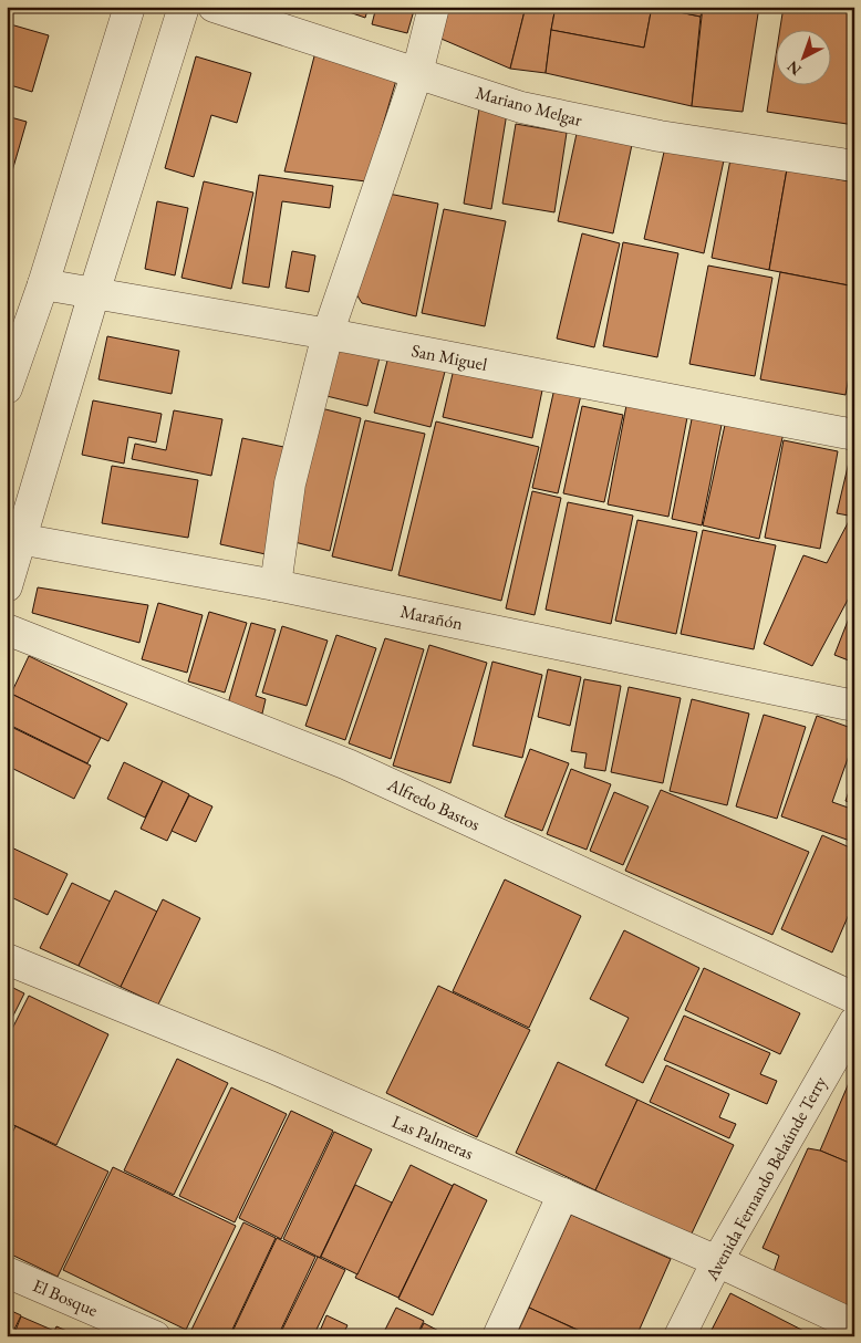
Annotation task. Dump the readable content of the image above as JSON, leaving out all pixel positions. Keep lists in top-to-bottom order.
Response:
{
  "streets": {
    "street": [
      "Mariano Melgar",
      "San Miguel",
      "Marañón",
      "Alfredo Bastos",
      "Las Palmeras",
      "Avenida Fernando Belaúnde Terry",
      "El Bosque"
    ]
  },
  "crossings": [
    ["Las Palmeras", "Avenida Fernando Belaúnde Terry"]
  ],
  "north": "bottom left"
}
